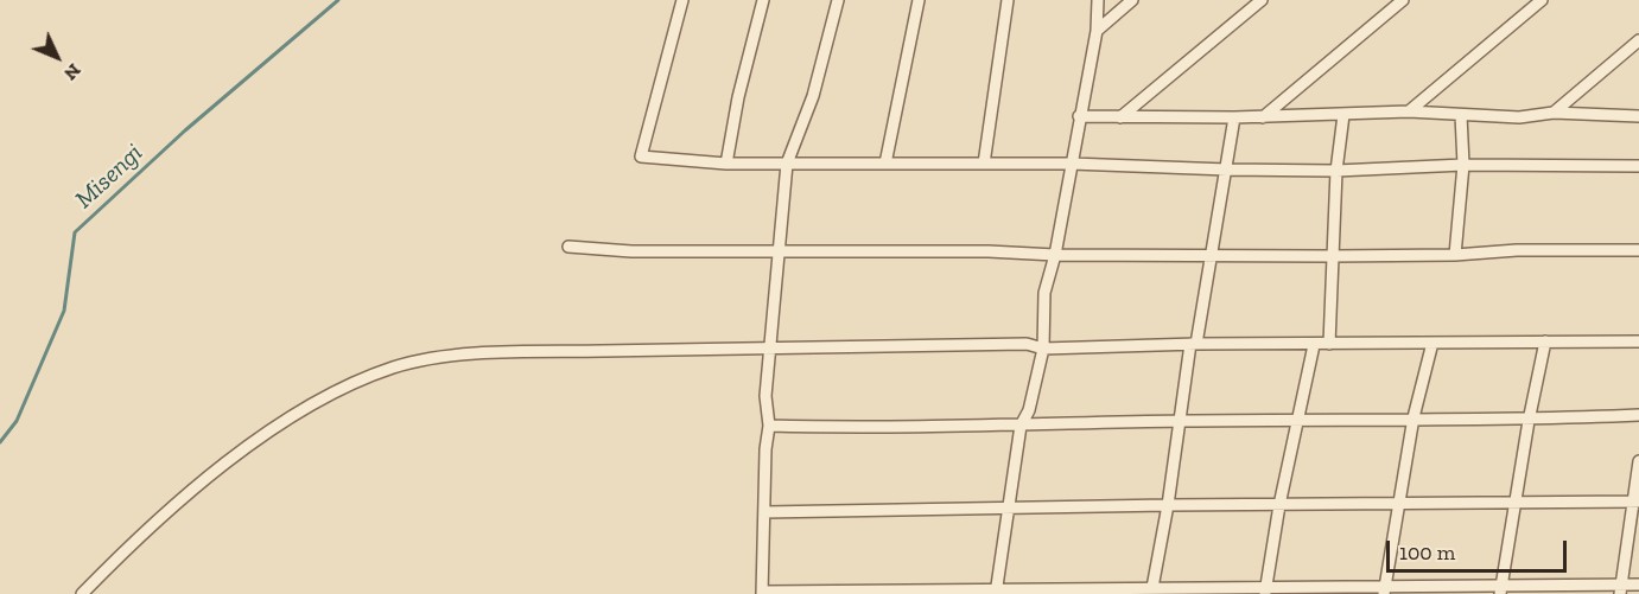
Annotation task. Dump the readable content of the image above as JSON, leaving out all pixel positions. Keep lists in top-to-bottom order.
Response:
{
  "water": ["Misengi"],
  "scale_bar": "100 m",
  "north": "bottom right"
}
